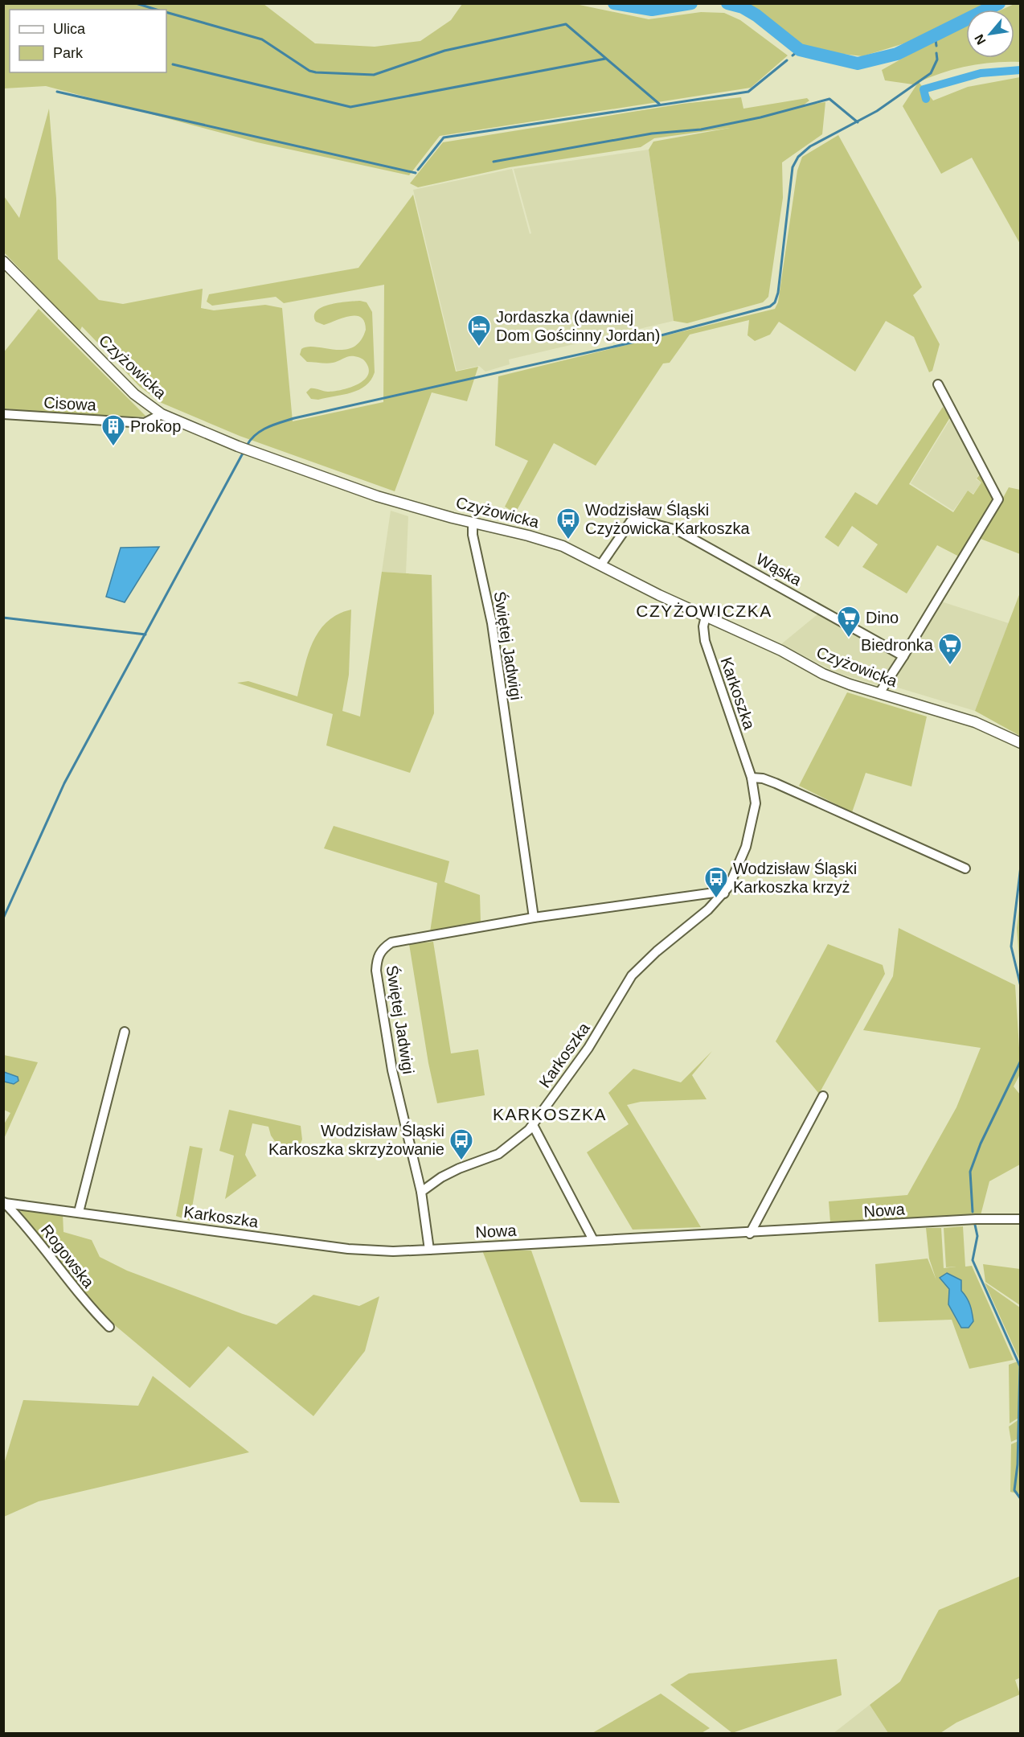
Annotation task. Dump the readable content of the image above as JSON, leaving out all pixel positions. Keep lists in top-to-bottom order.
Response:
{
  "streets": {
    "street": [
      "Czyżowicka",
      "Cisowa",
      "Wąska",
      "Świętej Jadwigi",
      "Karkoszka",
      "Nowa",
      "Rogowska"
    ]
  },
  "crossings": [
    ["Czyżowicka", "Cisowa"],
    ["Czyżowicka", "Wąska"],
    ["Czyżowicka", "Świętej Jadwigi"],
    ["Czyżowicka", "Karkoszka"],
    ["Świętej Jadwigi", "Karkoszka"],
    ["Karkoszka", "Nowa"],
    ["Karkoszka", "Rogowska"]
  ],
  "districts": ["CZYŻOWICZKA", "KARKOSZKA"],
  "places": {
    "hotel": ["Jordaszka (dawniej Dom Gościnny Jordan)"],
    "building": ["Prokop"],
    "bus stop": ["Wodzisław Śląski Czyżowicka Karkoszka", "Wodzisław Śląski Karkoszka krzyż", "Wodzisław Śląski Karkoszka skrzyżowanie"],
    "supermarket": ["Dino", "Biedronka"]
  },
  "legend": ["Ulica", "Park"],
  "north": "bottom left"
}
